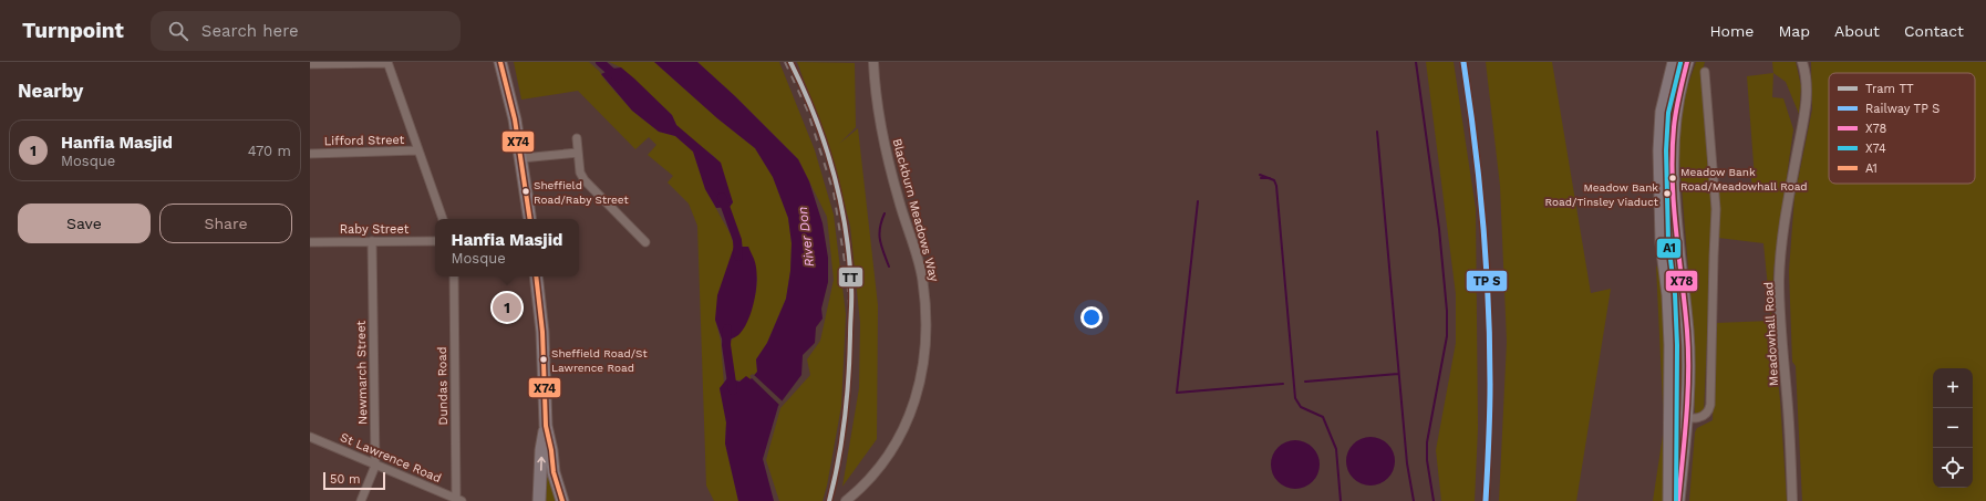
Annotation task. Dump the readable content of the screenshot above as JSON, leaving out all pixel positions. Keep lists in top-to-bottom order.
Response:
{
  "streets": {
    "street": [
      "Lifford Street",
      "Blackburn Meadows Way",
      "Raby Street",
      "Meadowhall Road",
      "Newmarch Street",
      "Dundas Road",
      "St Lawrence Road"
    ]
  },
  "crossings": [
    ["Raby Street", "Newmarch Street"],
    ["Newmarch Street", "St Lawrence Road"],
    ["Dundas Road", "St Lawrence Road"]
  ],
  "water": ["River Don"],
  "places": [
    "Meadow Bank Road/Meadowhall Road",
    "Sheffield Road/Raby Street",
    "Meadow Bank Road/Tinsley Viaduct",
    "Sheffield Road/St Lawrence Road"
  ],
  "lines": [
    "tram line TT",
    "transit line X78",
    "transit line X74",
    "transit line A1"
  ],
  "legend": [
    "Tram TT",
    "Railway TP S",
    "X78",
    "X74",
    "A1"
  ],
  "scale_bar": "50 m",
  "page": {
    "header": "Turnpoint",
    "search": "Search here",
    "nav": [
      "Home",
      "Map",
      "About",
      "Contact"
    ],
    "heading": "Nearby",
    "list": [
      {
        "mark": "1",
        "name": "Hanfia Masjid",
        "note": "Mosque",
        "value": "470 m"
      }
    ],
    "buttons": ["Save", "Share"],
    "popup": ["Hanfia Masjid", "Mosque"],
    "pins": "1",
    "map_buttons": ["+", "−"],
    "scale": "50 m"
  }
}
